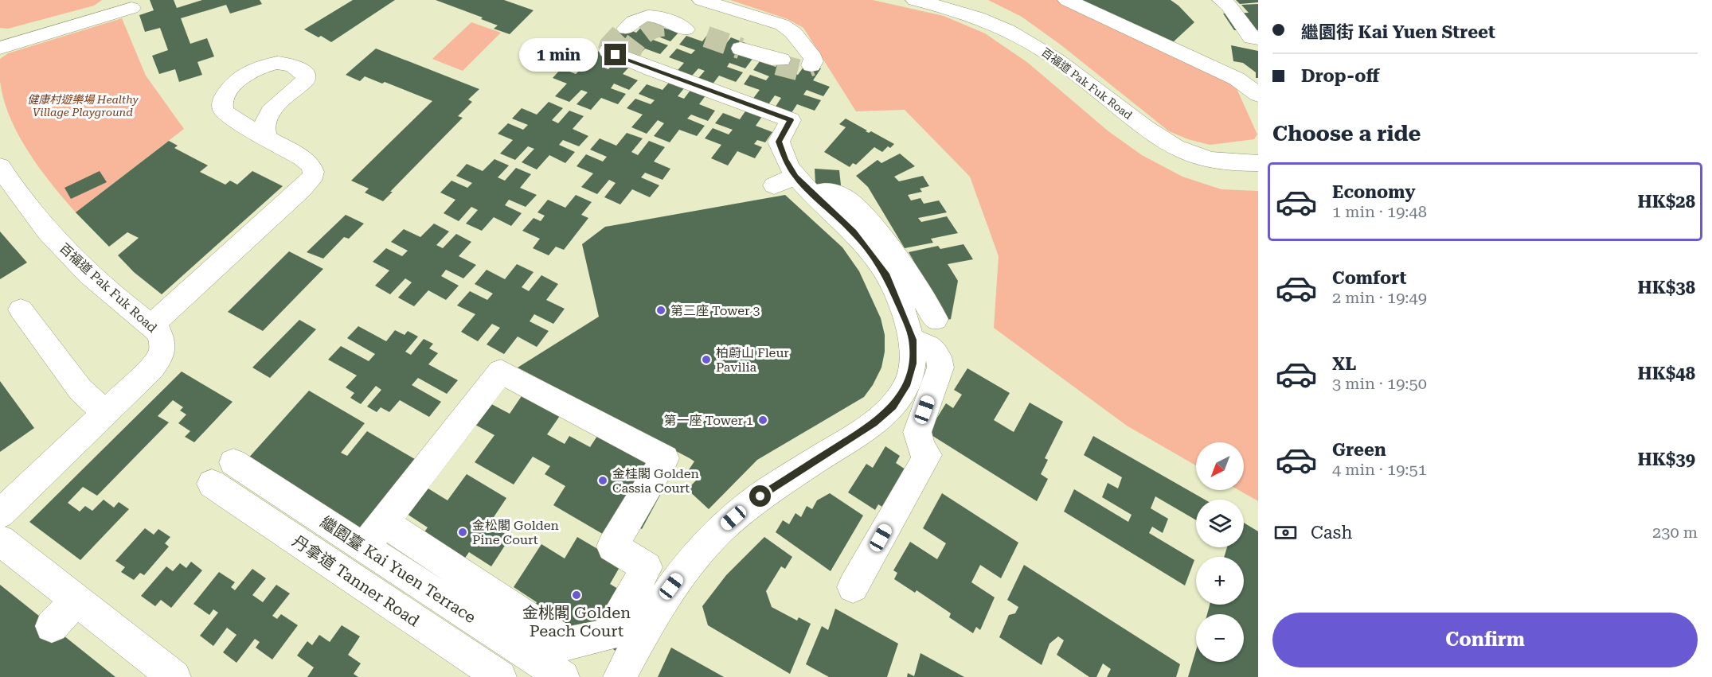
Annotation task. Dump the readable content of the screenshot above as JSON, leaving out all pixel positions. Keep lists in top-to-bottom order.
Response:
{
  "streets": {
    "street": ["百福道 Pak Fuk Road", "繼園臺 Kai Yuen Terrace", "丹拿道 Tanner Road"]
  },
  "parks": ["健康村遊樂場 Healthy Village Playground"],
  "places": [
    "第三座 Tower 3",
    "柏蔚山 Fleur Pavilia",
    "第一座 Tower 1",
    "金桂閣 Golden Cassia Court",
    "金松閣 Golden Pine Court",
    "金桃閣 Golden Peach Court"
  ],
  "north": "bottom left",
  "page": {
    "banner": ["繼園街 Kai Yuen Street", "Drop-off"],
    "bubble": "1 min",
    "heading": "Choose a ride",
    "list": [
      {
        "name": "Economy",
        "note": "1 min · 19:48",
        "value": "HK$28"
      },
      {
        "name": "Comfort",
        "note": "2 min · 19:49",
        "value": "HK$38"
      },
      {
        "name": "XL",
        "note": "3 min · 19:50",
        "value": "HK$48"
      },
      {
        "name": "Green",
        "note": "4 min · 19:51",
        "value": "HK$39"
      }
    ],
    "map_buttons": ["+", "−"],
    "pay": ["Cash", "230 m"],
    "buttons": "Confirm"
  }
}
